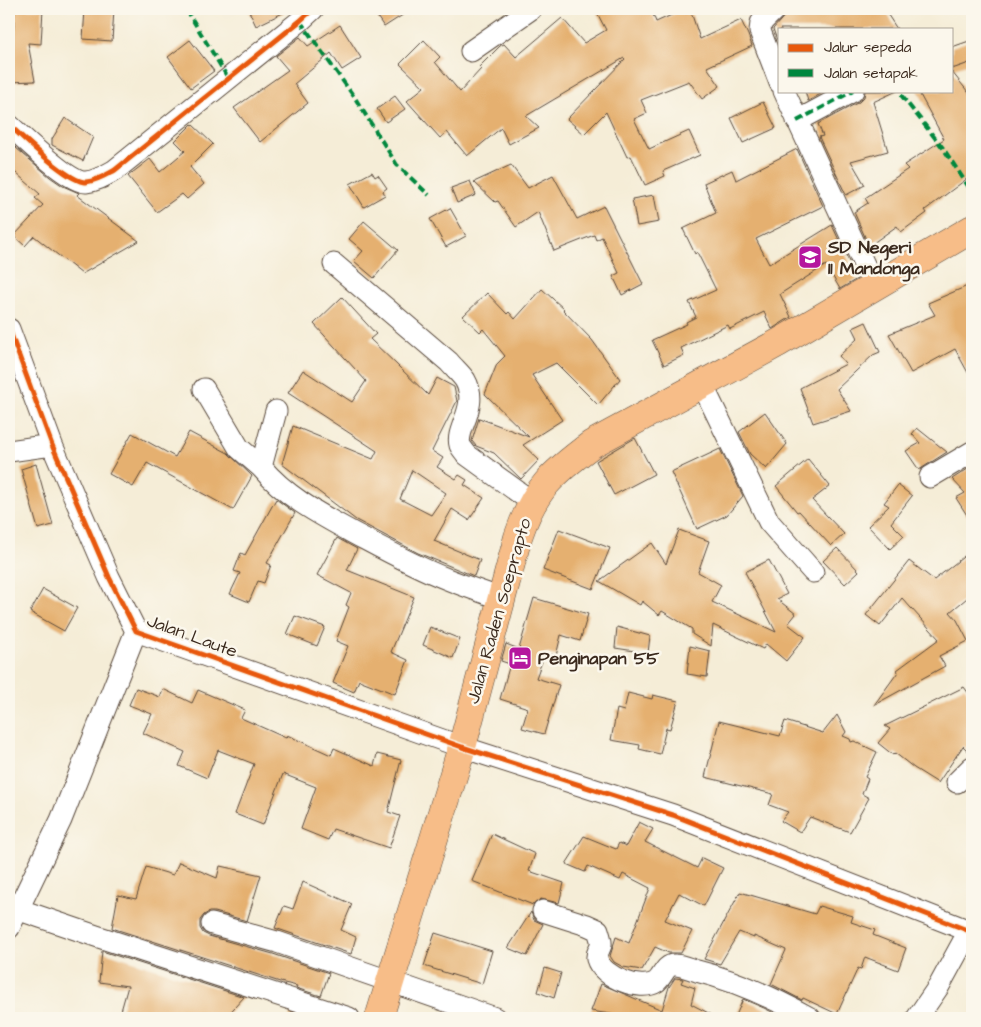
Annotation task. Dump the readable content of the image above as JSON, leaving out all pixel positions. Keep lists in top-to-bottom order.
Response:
{
  "streets": {
    "highway": ["Jalan Raden Soeprapto"],
    "street": ["Jalan Laute"]
  },
  "crossings": [
    ["Jalan Raden Soeprapto", "Jalan Laute"]
  ],
  "places": {
    "school or university": ["SD Negeri 11 Mandonga"],
    "hotel": ["Penginapan 55"]
  },
  "legend": ["Jalur sepeda", "Jalan setapak"]
}
